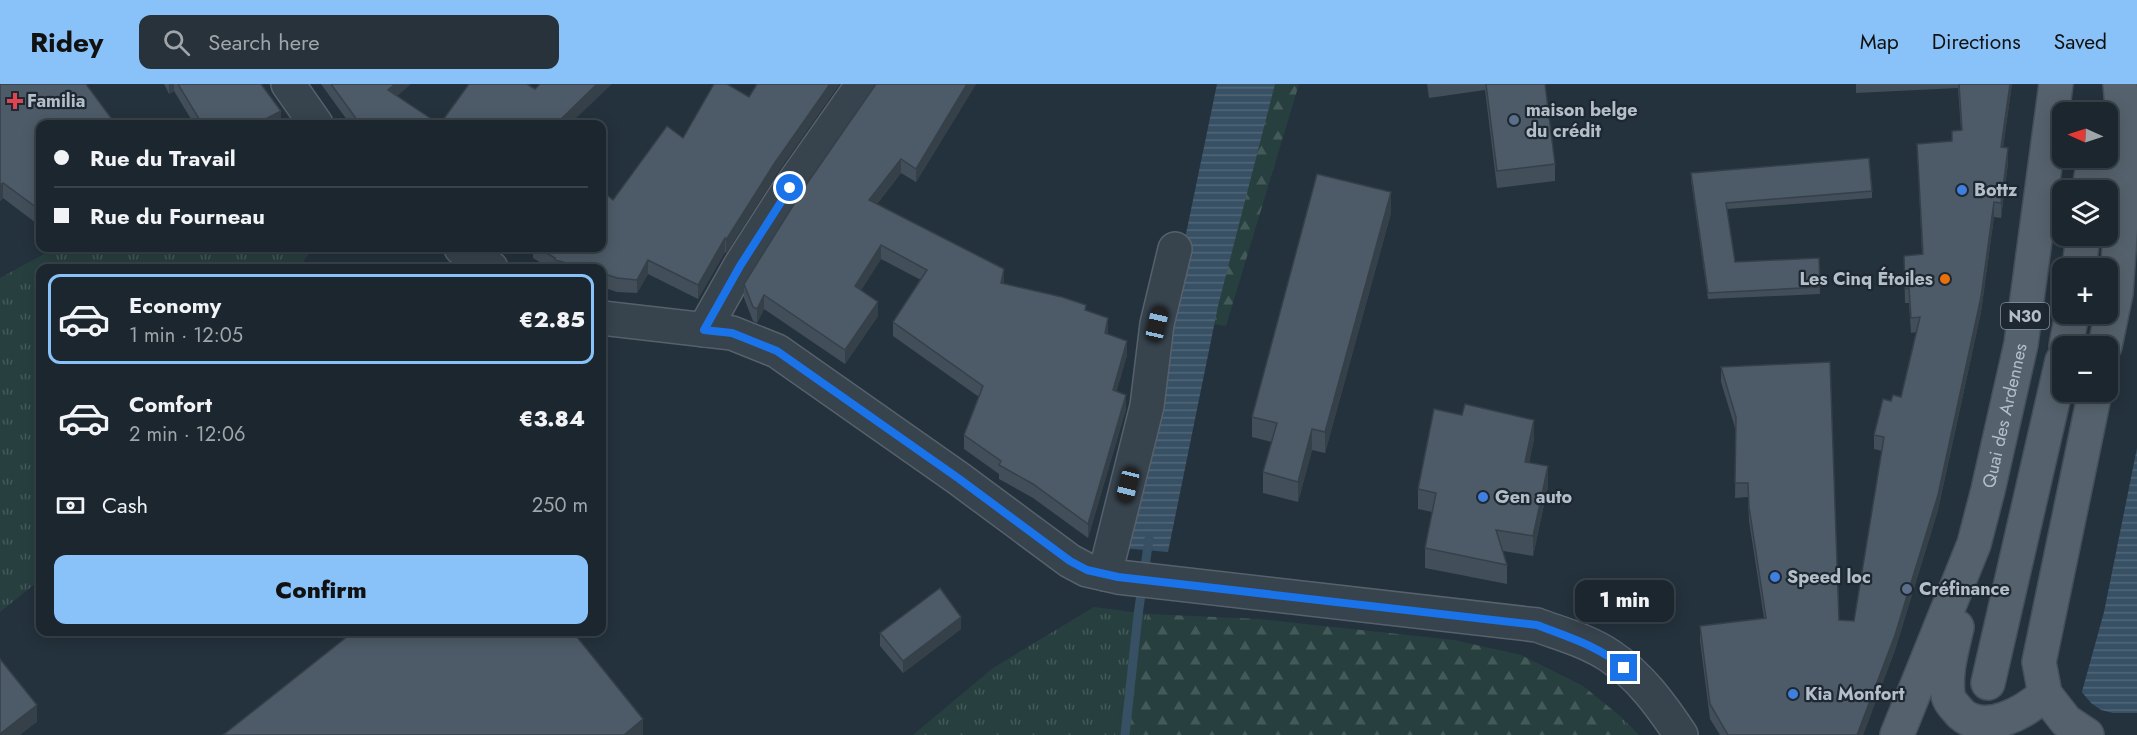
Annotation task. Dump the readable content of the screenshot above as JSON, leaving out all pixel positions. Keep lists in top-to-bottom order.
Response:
{
  "streets": {
    "main road": ["N30", "Quai des Ardennes"]
  },
  "places": {
    "health": ["Familia"],
    "other": [
      "maison belge du crédit",
      "Bottz",
      "Les Cinq Étoiles",
      "Gen auto",
      "Speed loc",
      "Créfinance",
      "Kia Monfort"
    ]
  },
  "north": "left",
  "page": {
    "header": "Ridey",
    "search": "Search here",
    "nav": ["Map", "Directions", "Saved"],
    "map_buttons": ["+", "−"],
    "banner": ["Rue du Travail", "Rue du Fourneau"],
    "list": [
      {
        "name": "Economy",
        "note": "1 min · 12:05",
        "value": "€2.85"
      },
      {
        "name": "Comfort",
        "note": "2 min · 12:06",
        "value": "€3.84"
      }
    ],
    "pay": ["Cash", "250 m"],
    "buttons": "Confirm",
    "bubble": "1 min"
  }
}
